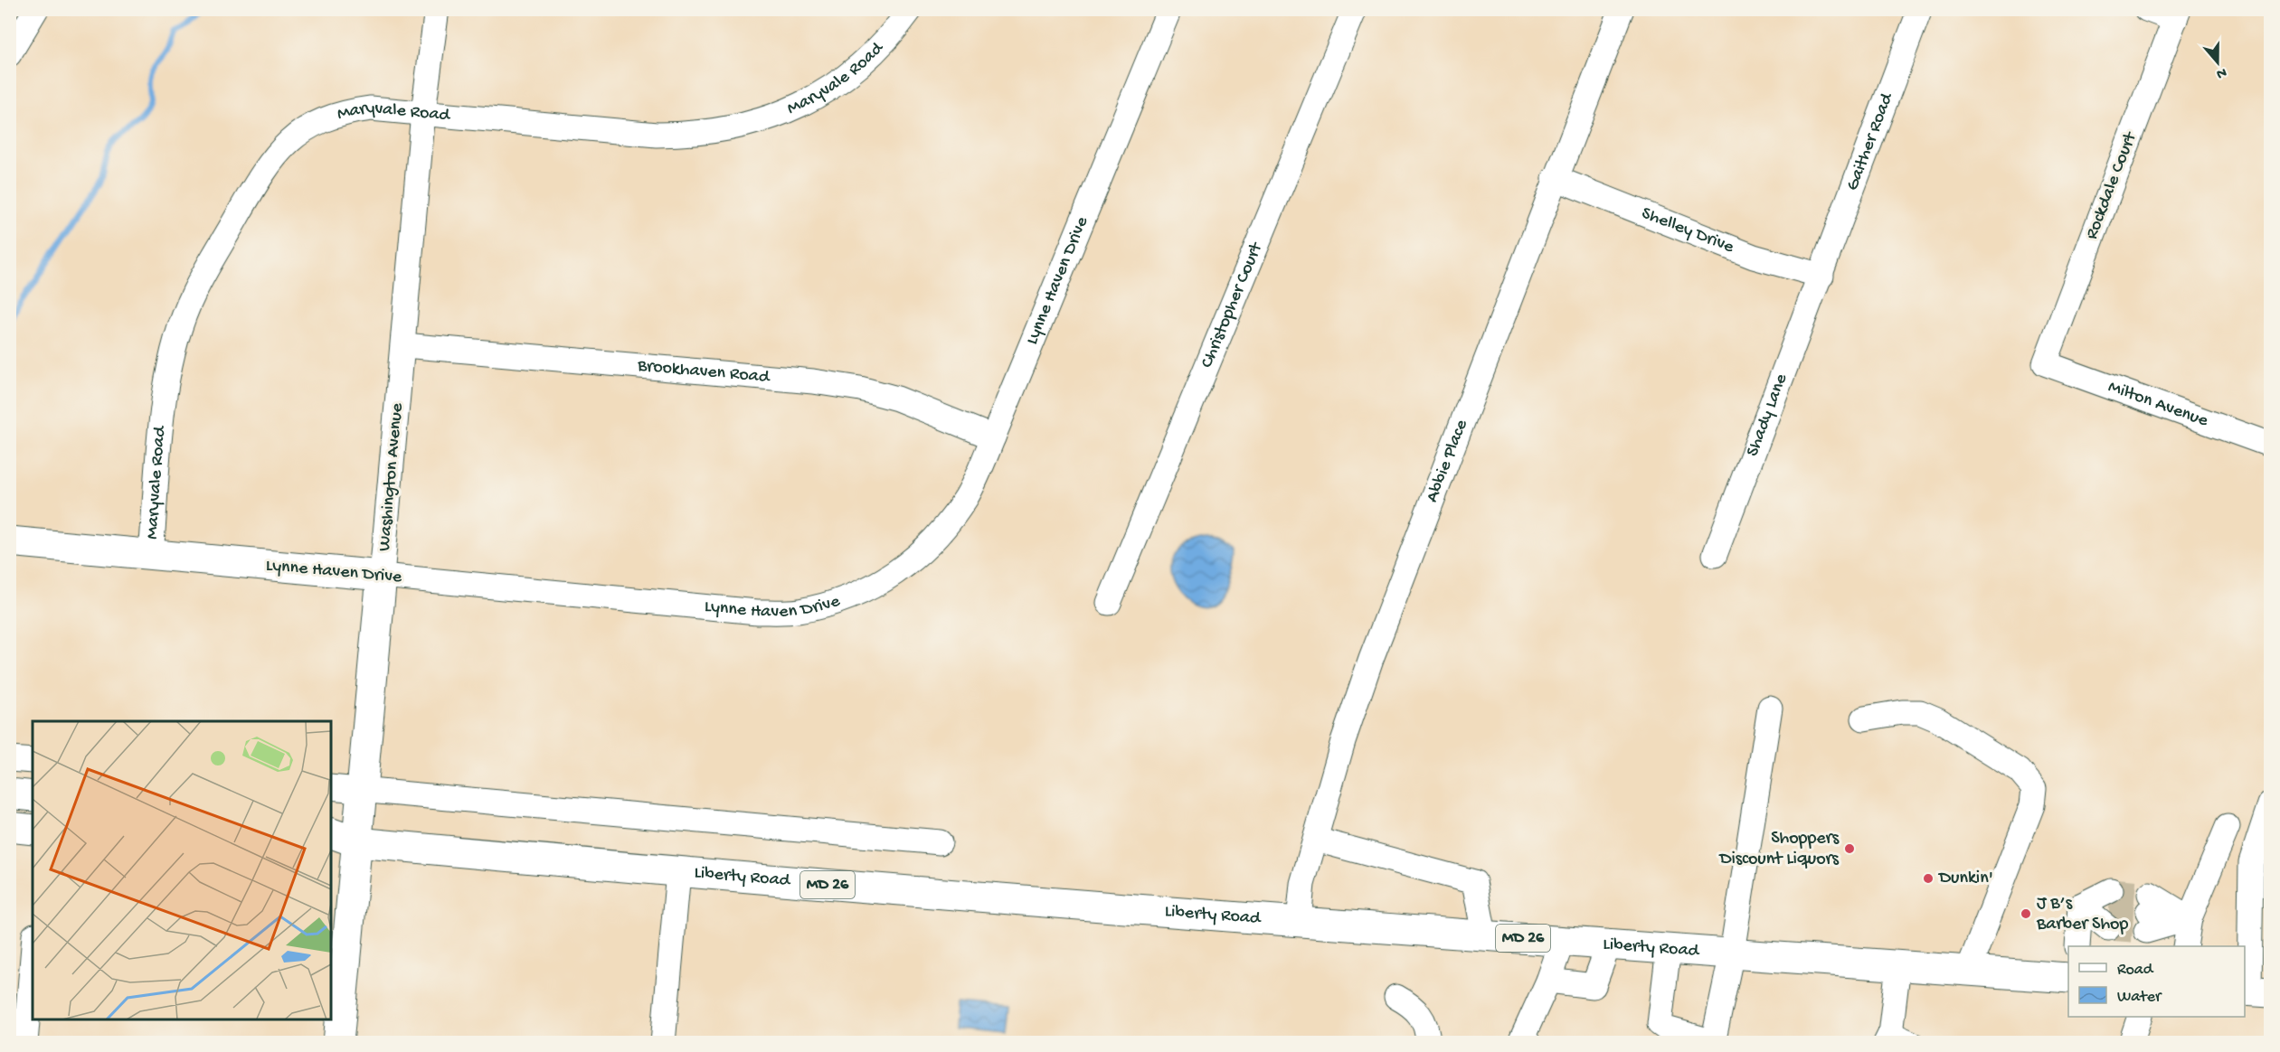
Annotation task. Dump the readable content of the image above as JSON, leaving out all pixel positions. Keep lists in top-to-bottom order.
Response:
{
  "streets": {
    "main road": [
      "Lynne Haven Drive",
      "Washington Avenue",
      "Liberty Road",
      "MD 26"
    ],
    "street": [
      "Maryvale Road",
      "Gaither Road",
      "Rockdale Court",
      "Shelley Drive",
      "Christopher Court",
      "Brookhaven Road",
      "Milton Avenue",
      "Shady Lane",
      "Abbie Place"
    ]
  },
  "crossings": [
    ["Maryvale Road", "Lynne Haven Drive"],
    ["Maryvale Road", "Washington Avenue"],
    ["Gaither Road", "Shelley Drive"],
    ["Gaither Road", "Shady Lane"],
    ["Rockdale Court", "Milton Avenue"],
    ["Shelley Drive", "Shady Lane"],
    ["Shelley Drive", "Abbie Place"],
    ["Lynne Haven Drive", "Brookhaven Road"],
    ["Lynne Haven Drive", "Washington Avenue"],
    ["Brookhaven Road", "Washington Avenue"],
    ["Abbie Place", "Liberty Road"],
    ["Washington Avenue", "Liberty Road"]
  ],
  "places": ["Shoppers Discount Liquors", "Dunkin'", "J B’s Barber Shop"],
  "legend": ["Road", "Water"],
  "north": "bottom"
}
